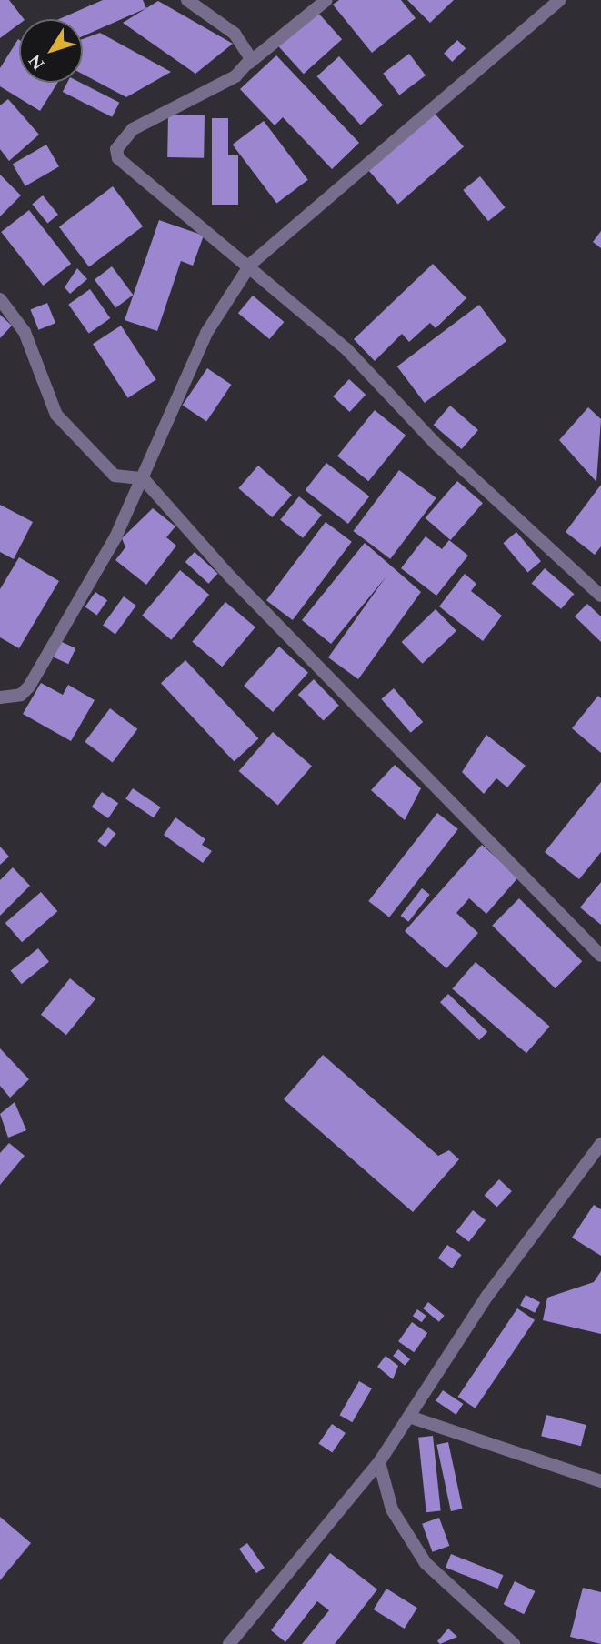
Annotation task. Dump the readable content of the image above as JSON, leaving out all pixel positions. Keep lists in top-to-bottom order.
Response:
{
  "north": "bottom left"
}
